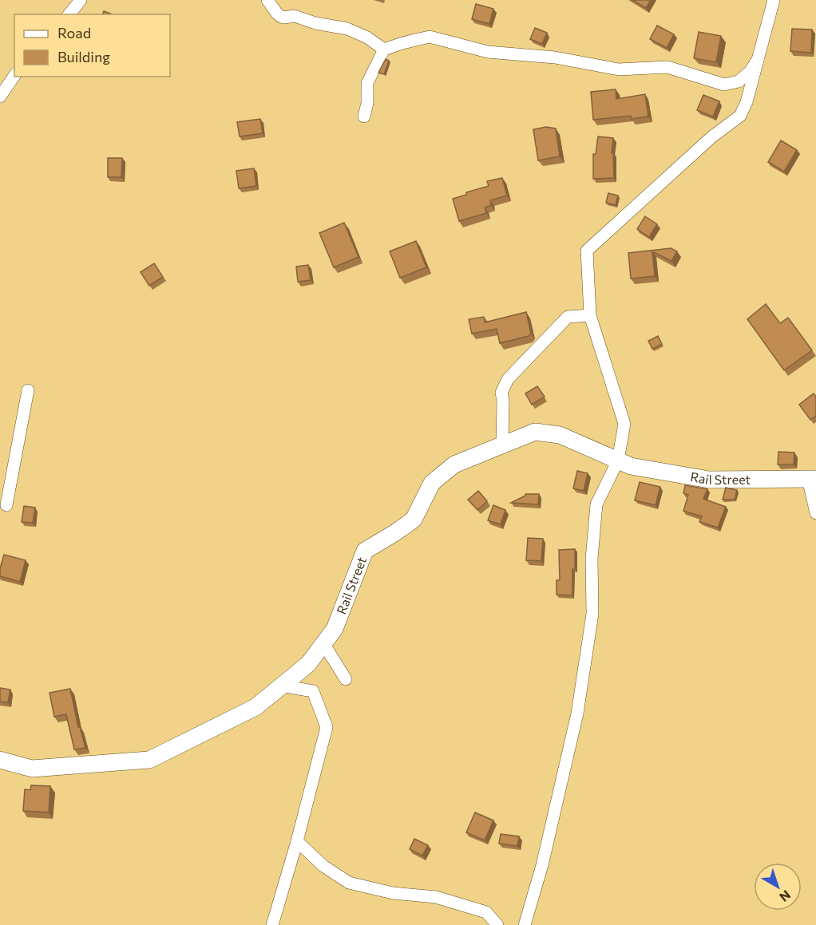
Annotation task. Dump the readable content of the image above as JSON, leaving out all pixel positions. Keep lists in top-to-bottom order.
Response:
{
  "streets": {
    "street": ["Rail Street"]
  },
  "legend": ["Road", "Building"],
  "north": "bottom right"
}
